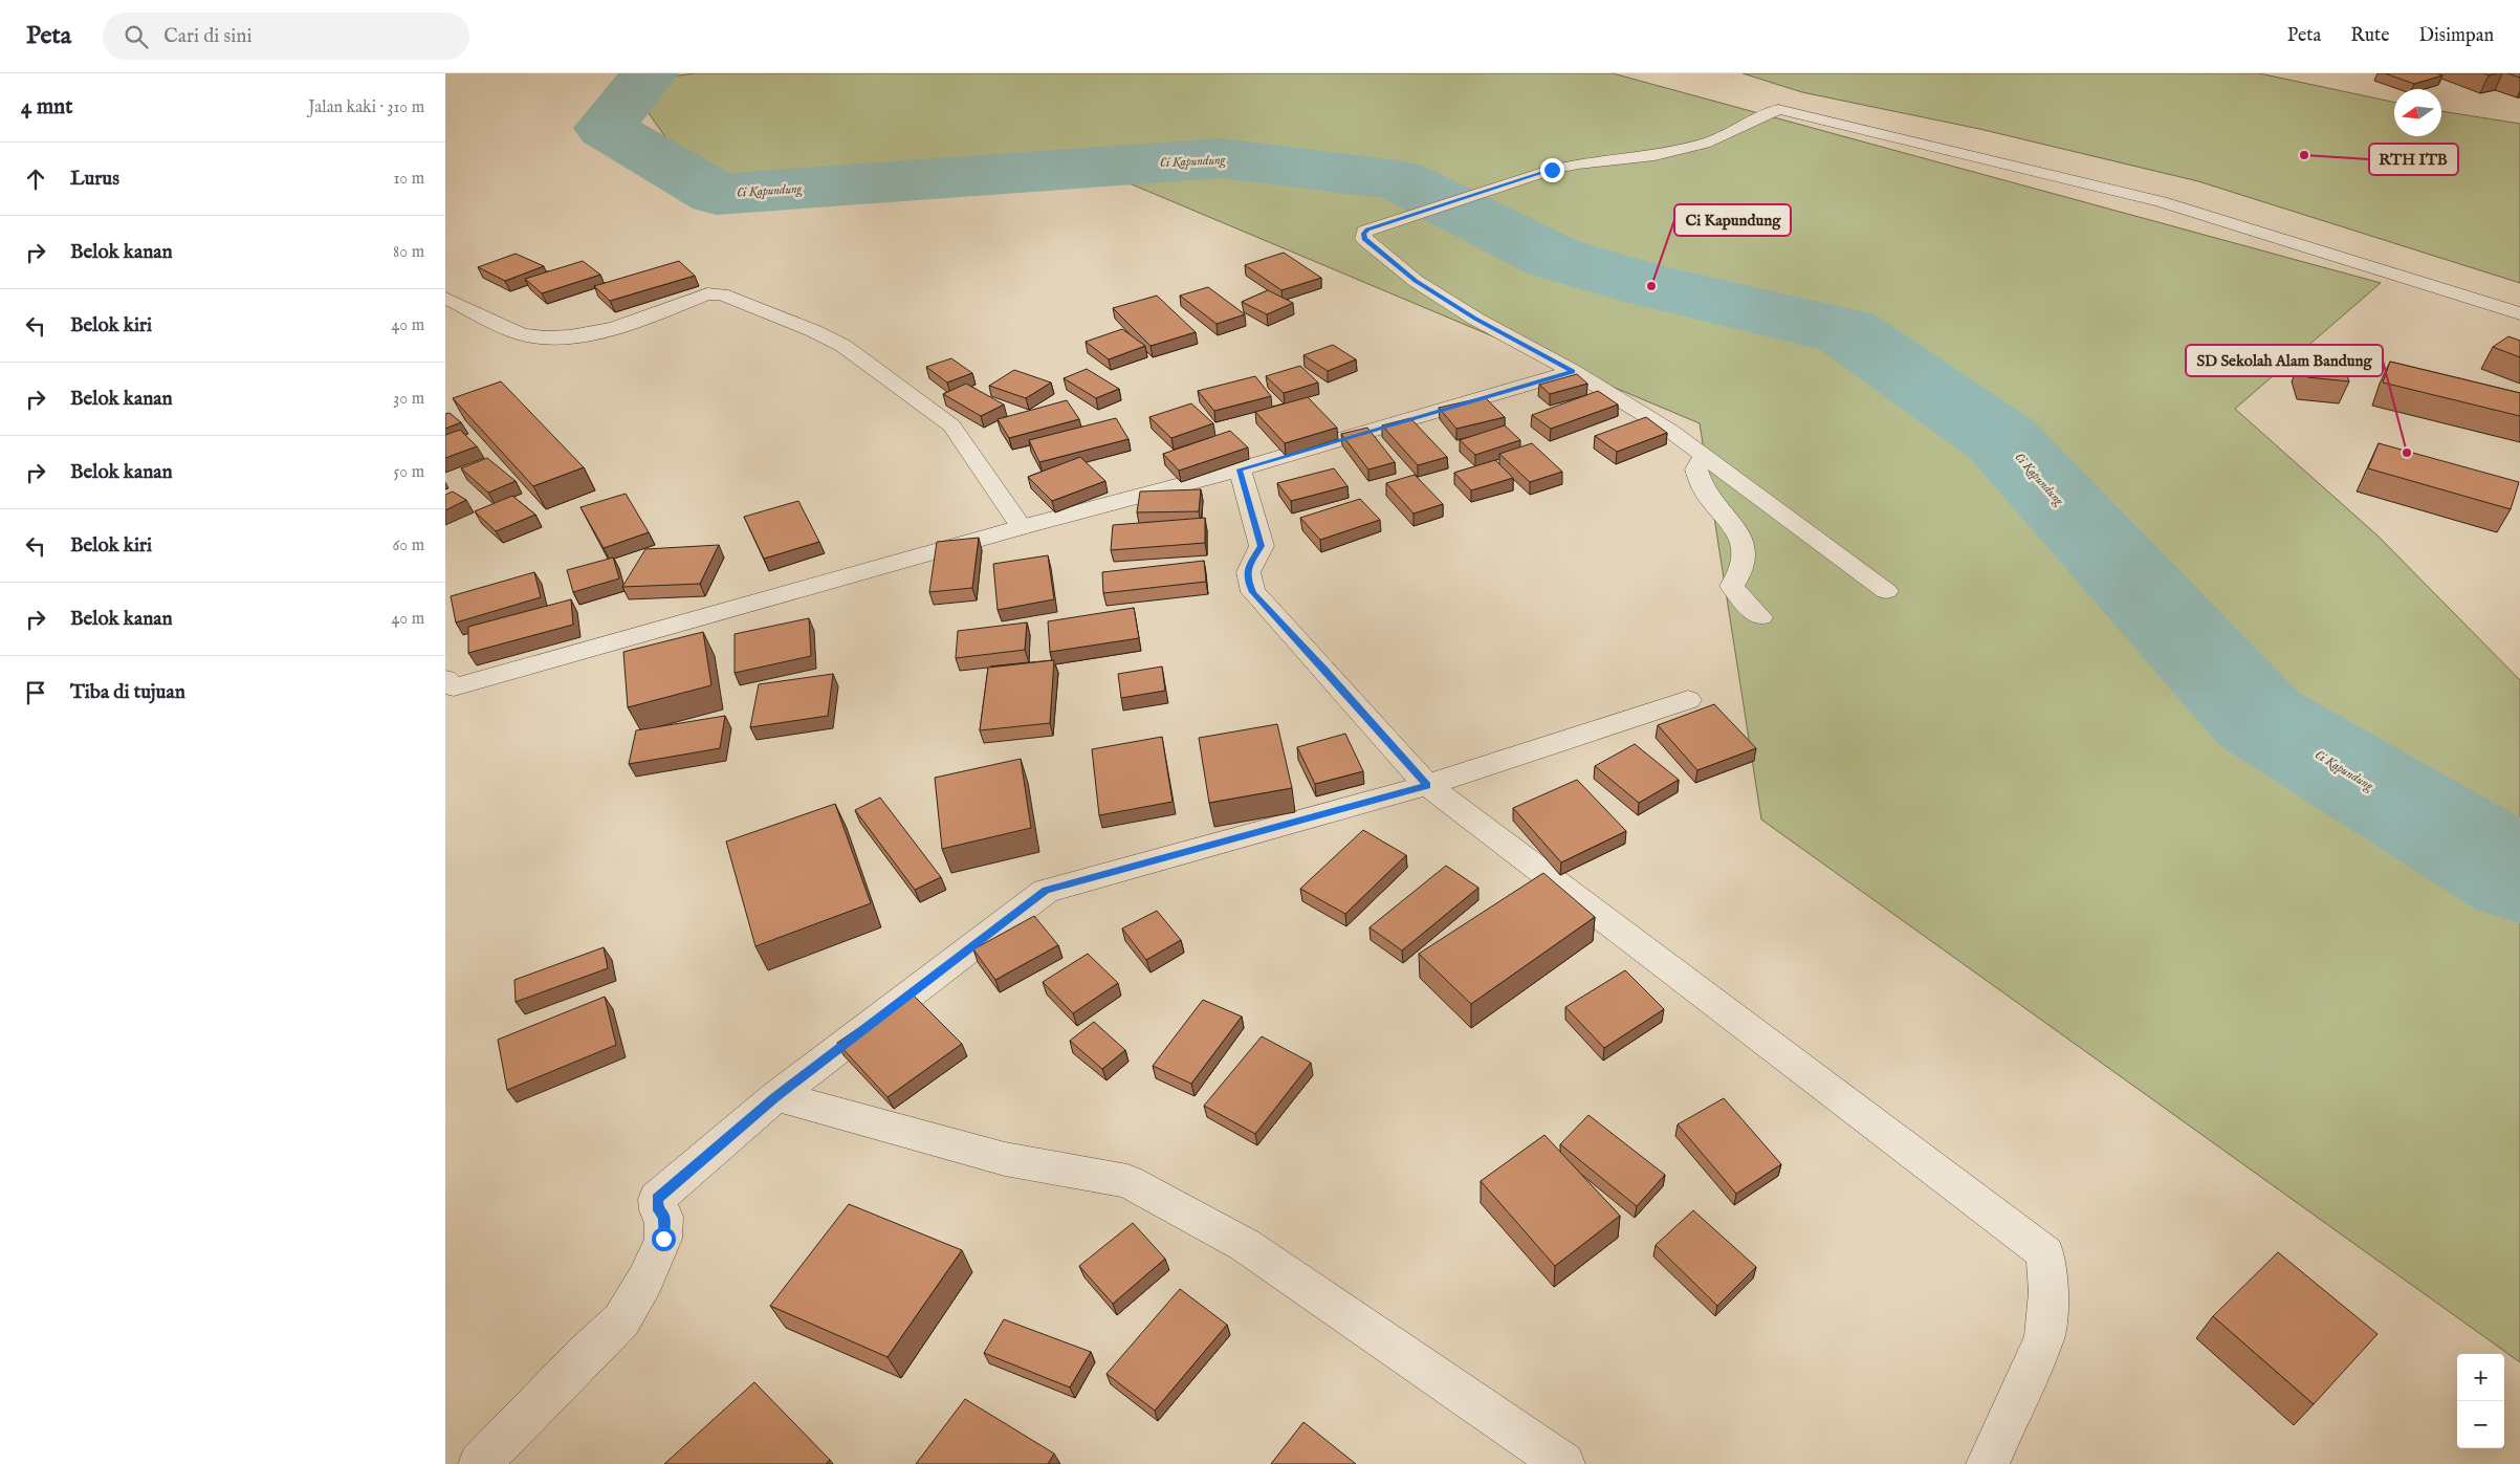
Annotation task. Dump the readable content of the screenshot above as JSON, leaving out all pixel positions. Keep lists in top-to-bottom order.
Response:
{
  "water": ["Ci Kapundung"],
  "places": ["RTH ITB", "Ci Kapundung", "SD Sekolah Alam Bandung"],
  "north": "left",
  "page": {
    "header": "Peta",
    "search": "Cari di sini",
    "nav": ["Peta", "Rute", "Disimpan"],
    "heading": ["4 mnt", "Jalan kaki · 310 m"],
    "list": [
      ["Lurus", "10 m"],
      ["Belok kanan", "80 m"],
      ["Belok kiri", "40 m"],
      ["Belok kanan", "30 m"],
      ["Belok kanan", "50 m"],
      ["Belok kiri", "60 m"],
      ["Belok kanan", "40 m"],
      "Tiba di tujuan"
    ],
    "map_buttons": ["+", "−"]
  }
}
